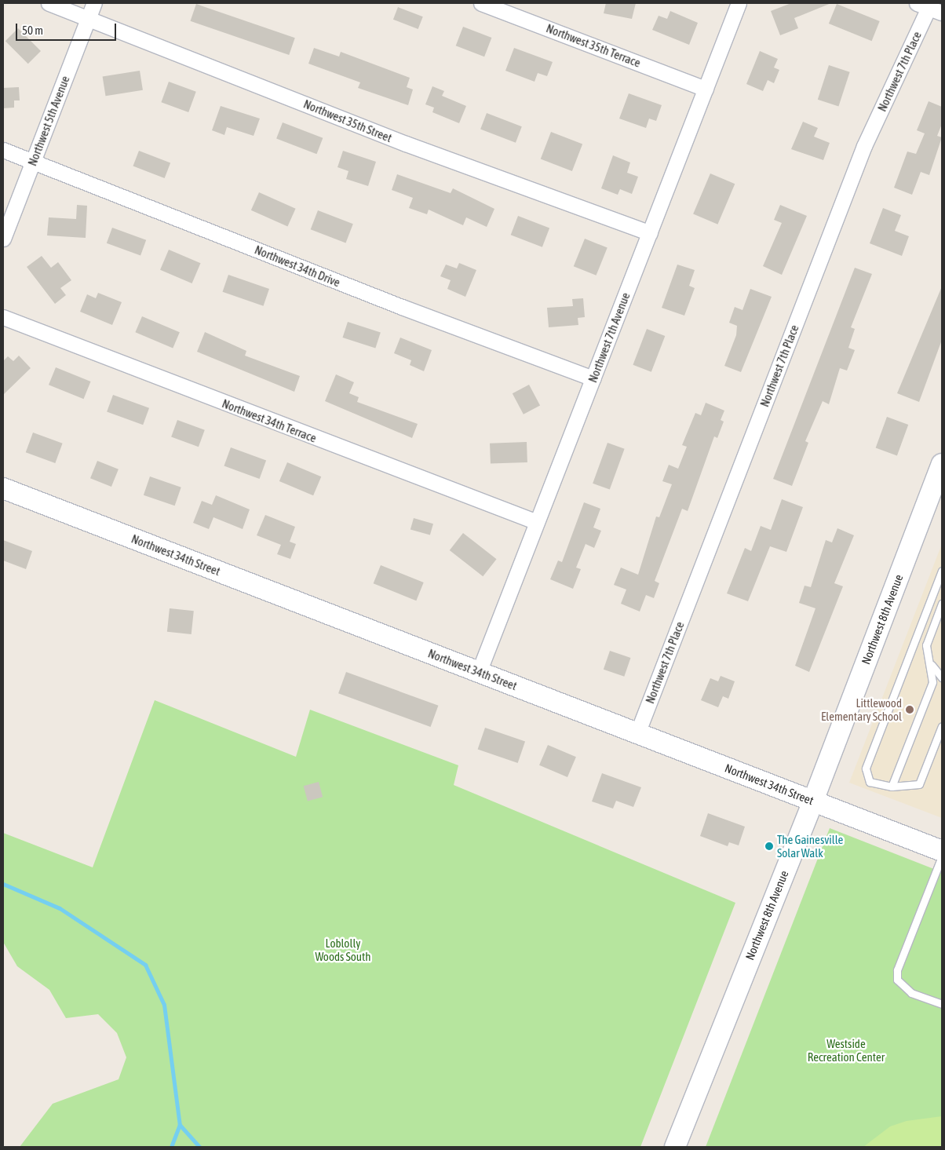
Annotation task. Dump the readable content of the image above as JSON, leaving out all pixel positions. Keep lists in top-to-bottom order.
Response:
{
  "streets": {
    "main road": ["Northwest 34th Street", "Northwest 8th Avenue"],
    "street": [
      "Northwest 35th Terrace",
      "Northwest 7th Place",
      "Northwest 5th Avenue",
      "Northwest 35th Street",
      "Northwest 34th Drive",
      "Northwest 7th Avenue",
      "Northwest 34th Terrace"
    ]
  },
  "crossings": [
    ["Northwest 35th Terrace", "Northwest 7th Avenue"],
    ["Northwest 7th Place", "Northwest 34th Street"],
    ["Northwest 5th Avenue", "Northwest 35th Street"],
    ["Northwest 5th Avenue", "Northwest 34th Drive"],
    ["Northwest 35th Street", "Northwest 7th Avenue"],
    ["Northwest 34th Drive", "Northwest 7th Avenue"],
    ["Northwest 7th Avenue", "Northwest 34th Terrace"],
    ["Northwest 7th Avenue", "Northwest 34th Street"],
    ["Northwest 34th Street", "Northwest 8th Avenue"]
  ],
  "parks": ["Loblolly Woods South", "Westside Recreation Center"],
  "places": ["Littlewood Elementary School", "The Gainesville Solar Walk"],
  "scale_bar": "50 m"
}
